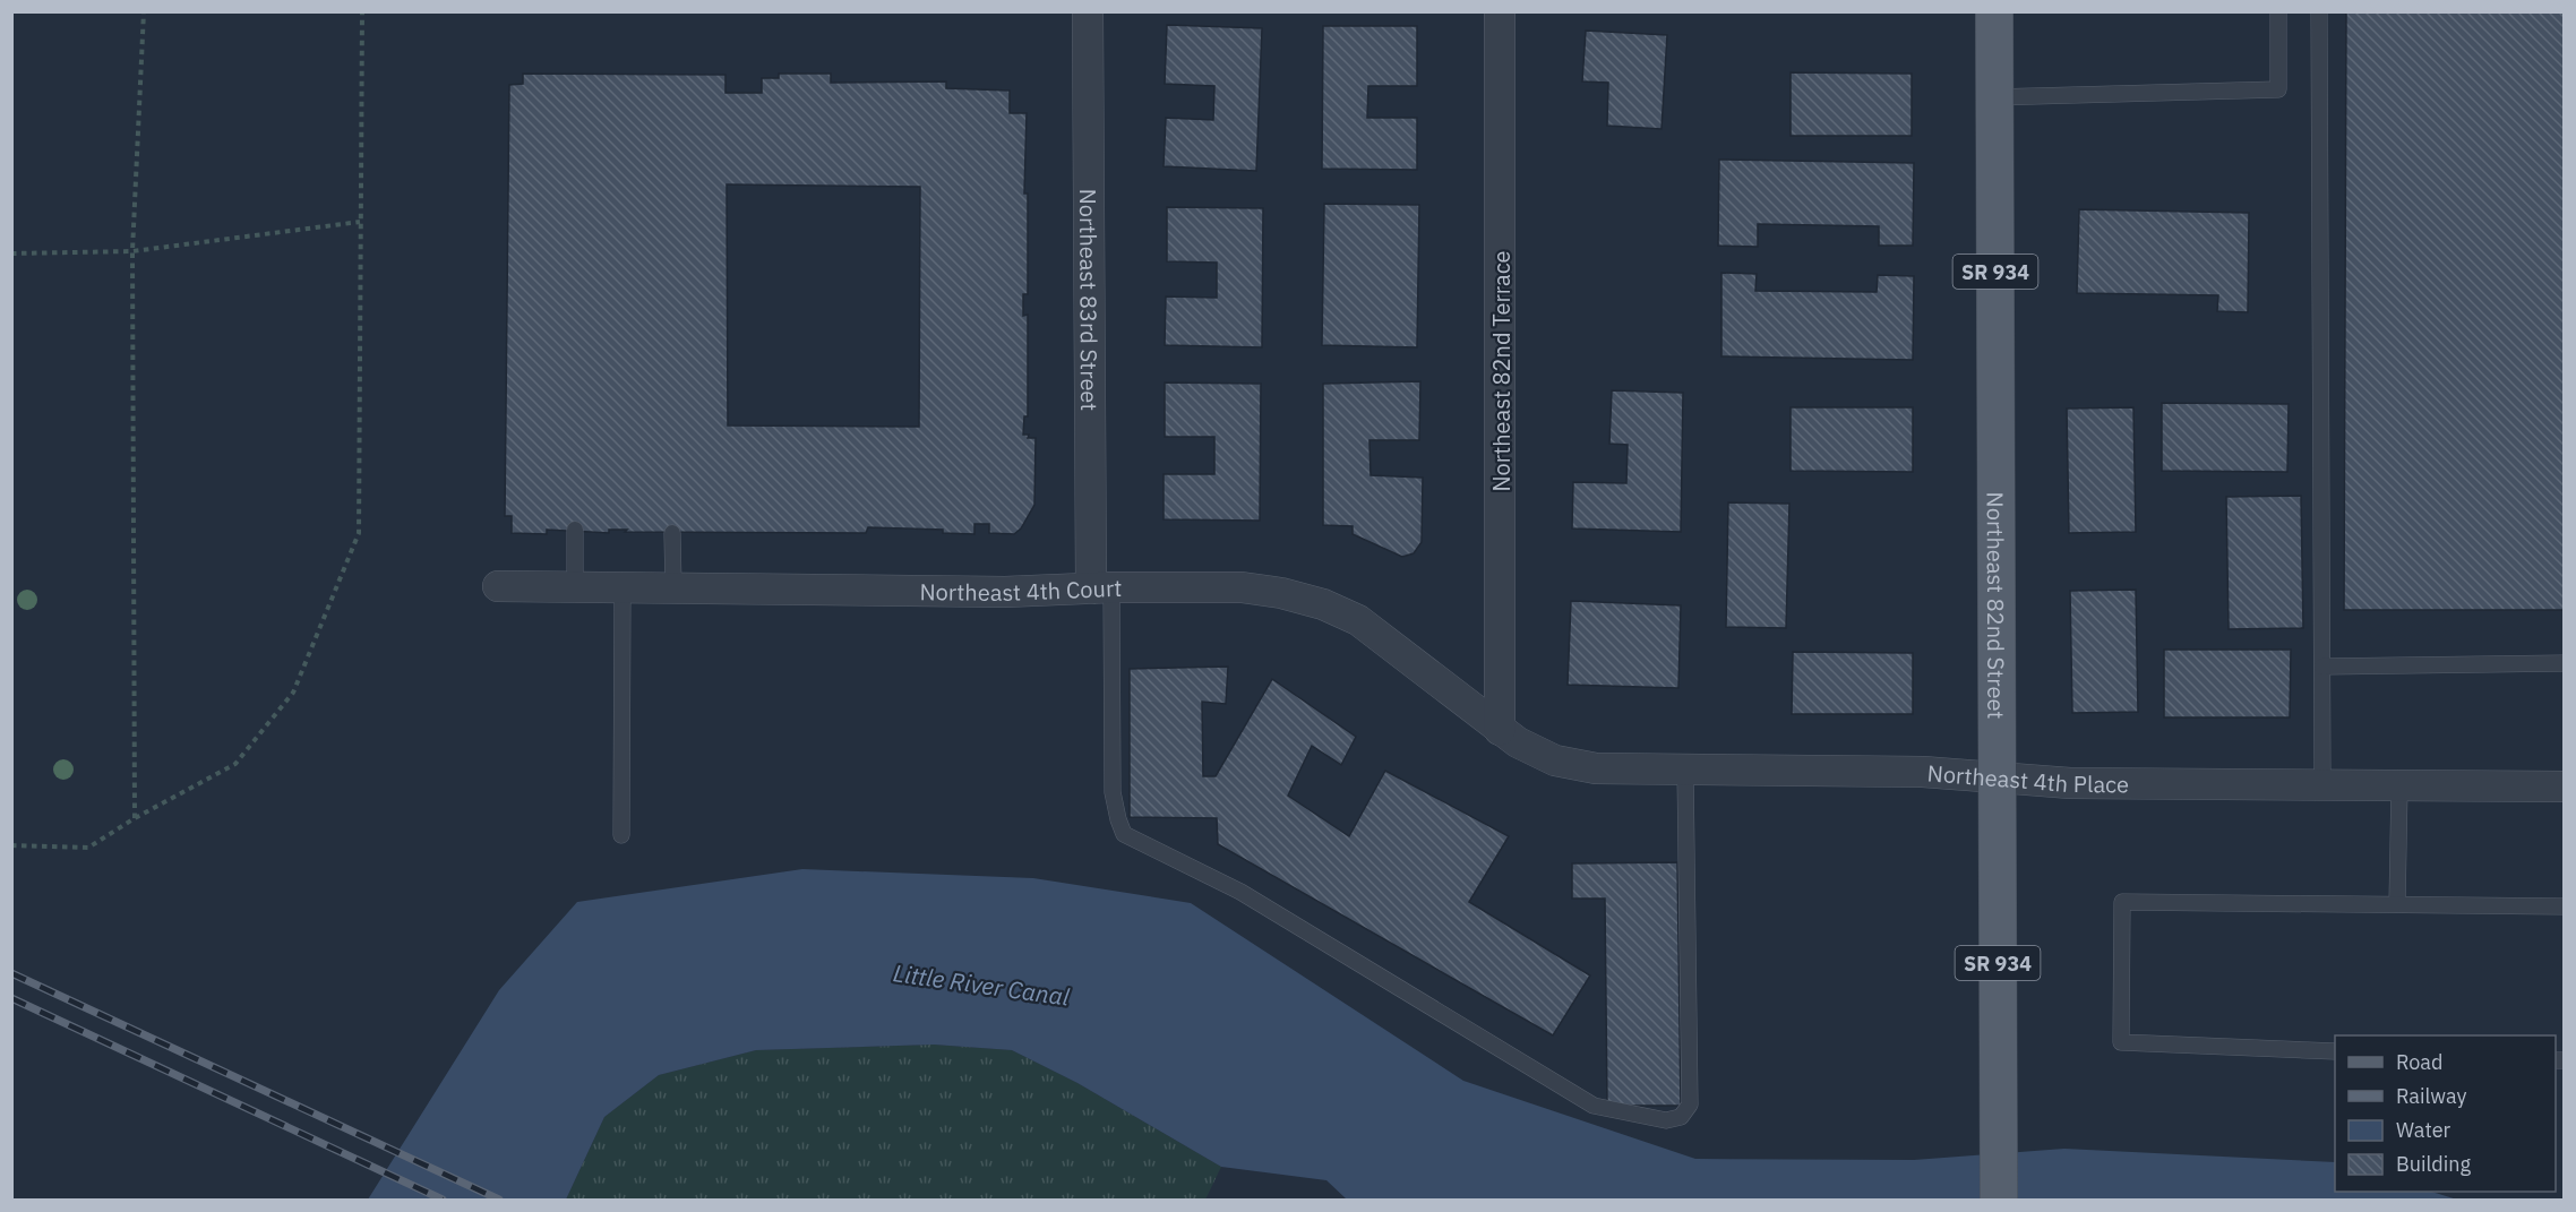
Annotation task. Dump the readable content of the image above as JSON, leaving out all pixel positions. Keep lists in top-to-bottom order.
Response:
{
  "streets": {
    "main road": ["SR 934", "Northeast 82nd Street"],
    "street": [
      "Northeast 83rd Street",
      "Northeast 82nd Terrace",
      "Northeast 4th Court",
      "Northeast 4th Place"
    ]
  },
  "crossings": [
    ["Northeast 83rd Street", "Northeast 4th Court"],
    ["Northeast 82nd Terrace", "Northeast 4th Court"],
    ["Northeast 82nd Terrace", "Northeast 4th Place"],
    ["Northeast 4th Court", "Northeast 4th Place"],
    ["Northeast 82nd Street", "Northeast 4th Place"]
  ],
  "water": ["Little River Canal"],
  "legend": [
    "Road",
    "Railway",
    "Water",
    "Building"
  ]
}
